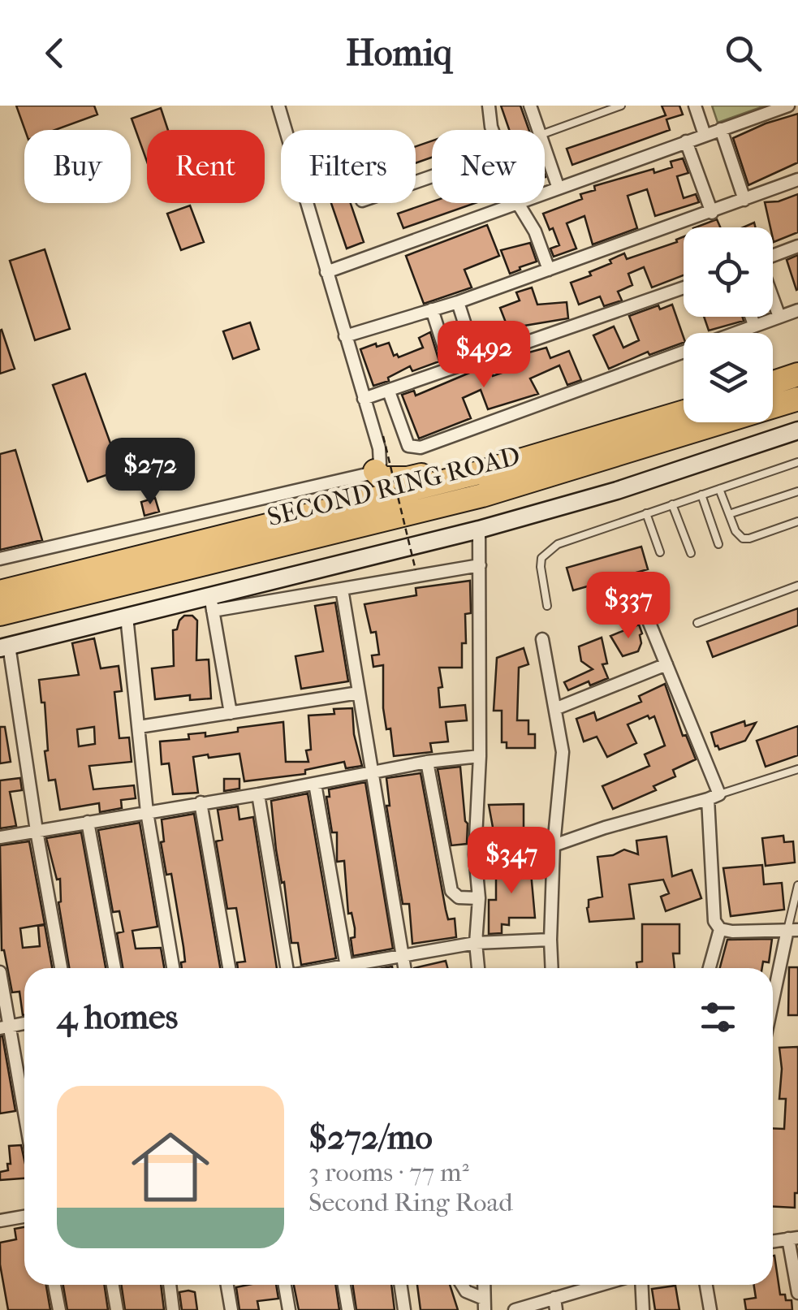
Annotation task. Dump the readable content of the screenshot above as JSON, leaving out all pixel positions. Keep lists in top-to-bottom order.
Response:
{
  "streets": {
    "highway": ["SECOND RING ROAD"]
  },
  "page": {
    "header": "Homiq",
    "chip": [
      "Buy",
      "Rent",
      "Filters",
      "New"
    ],
    "price": [
      "$492",
      "$272",
      "$337",
      "$347"
    ],
    "heading": "4 homes",
    "list": [
      {
        "name": "$272/mo",
        "note": "3 rooms · 77 m² · Second Ring Road"
      }
    ]
  }
}
